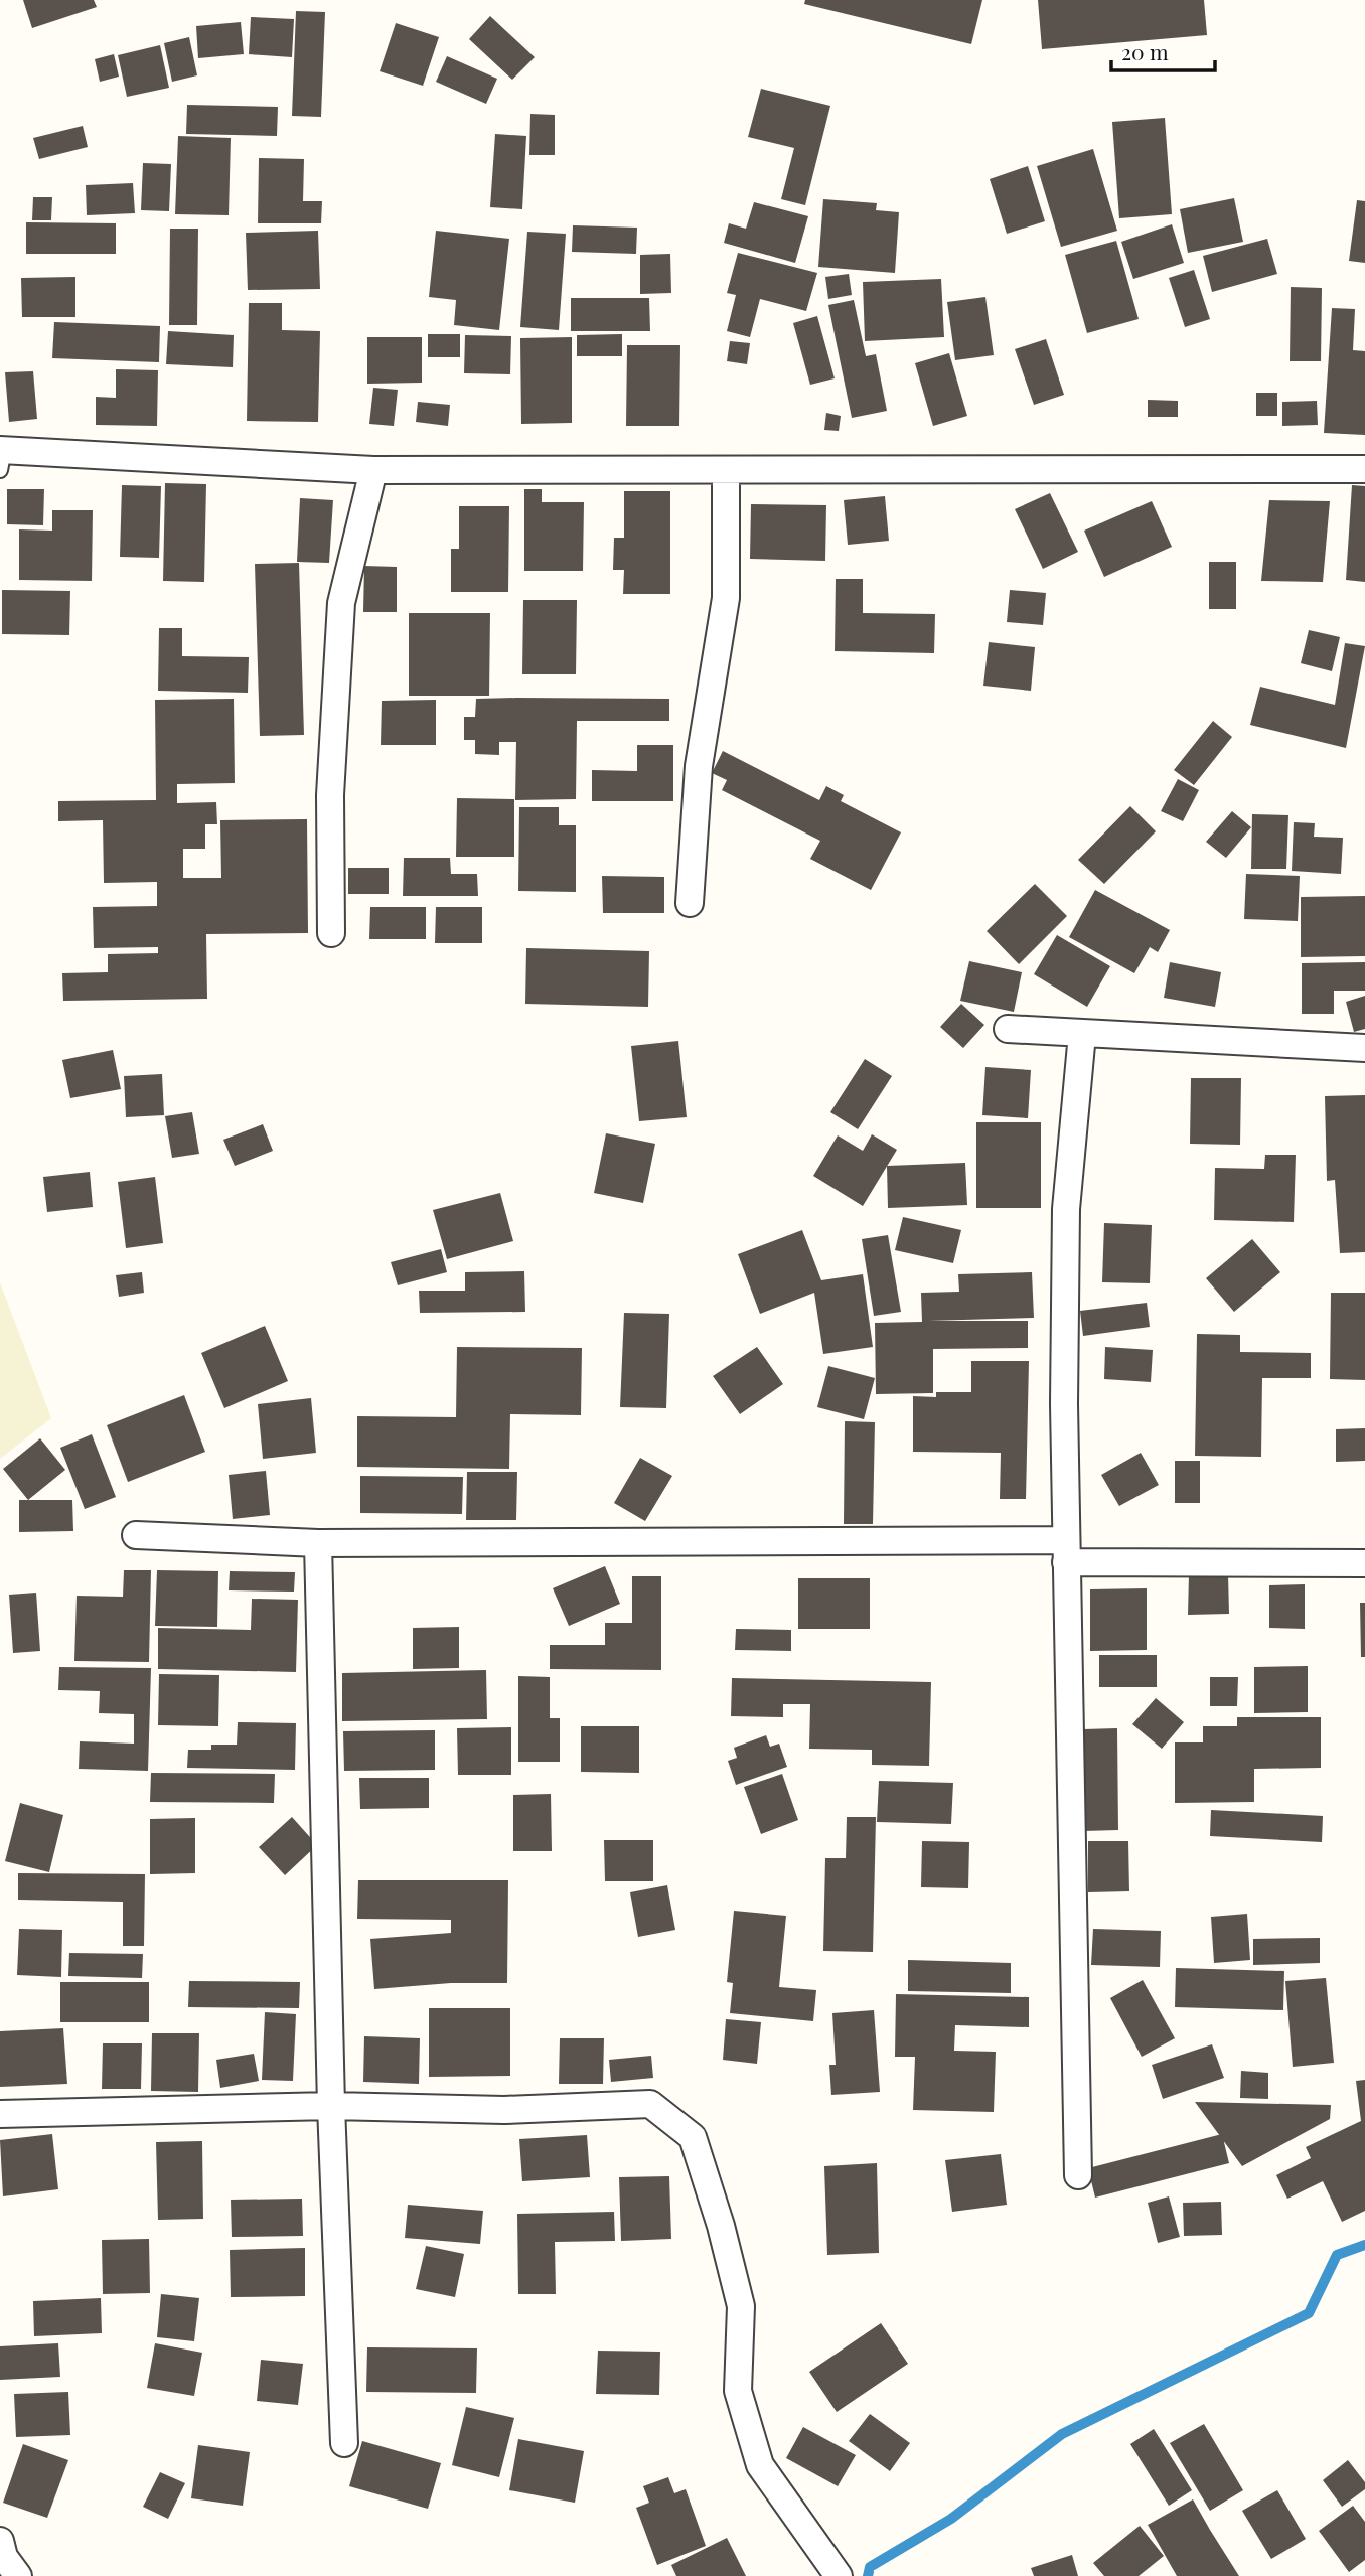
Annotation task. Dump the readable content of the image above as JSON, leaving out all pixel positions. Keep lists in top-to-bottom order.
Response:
{
  "scale_bar": "20 m"
}
